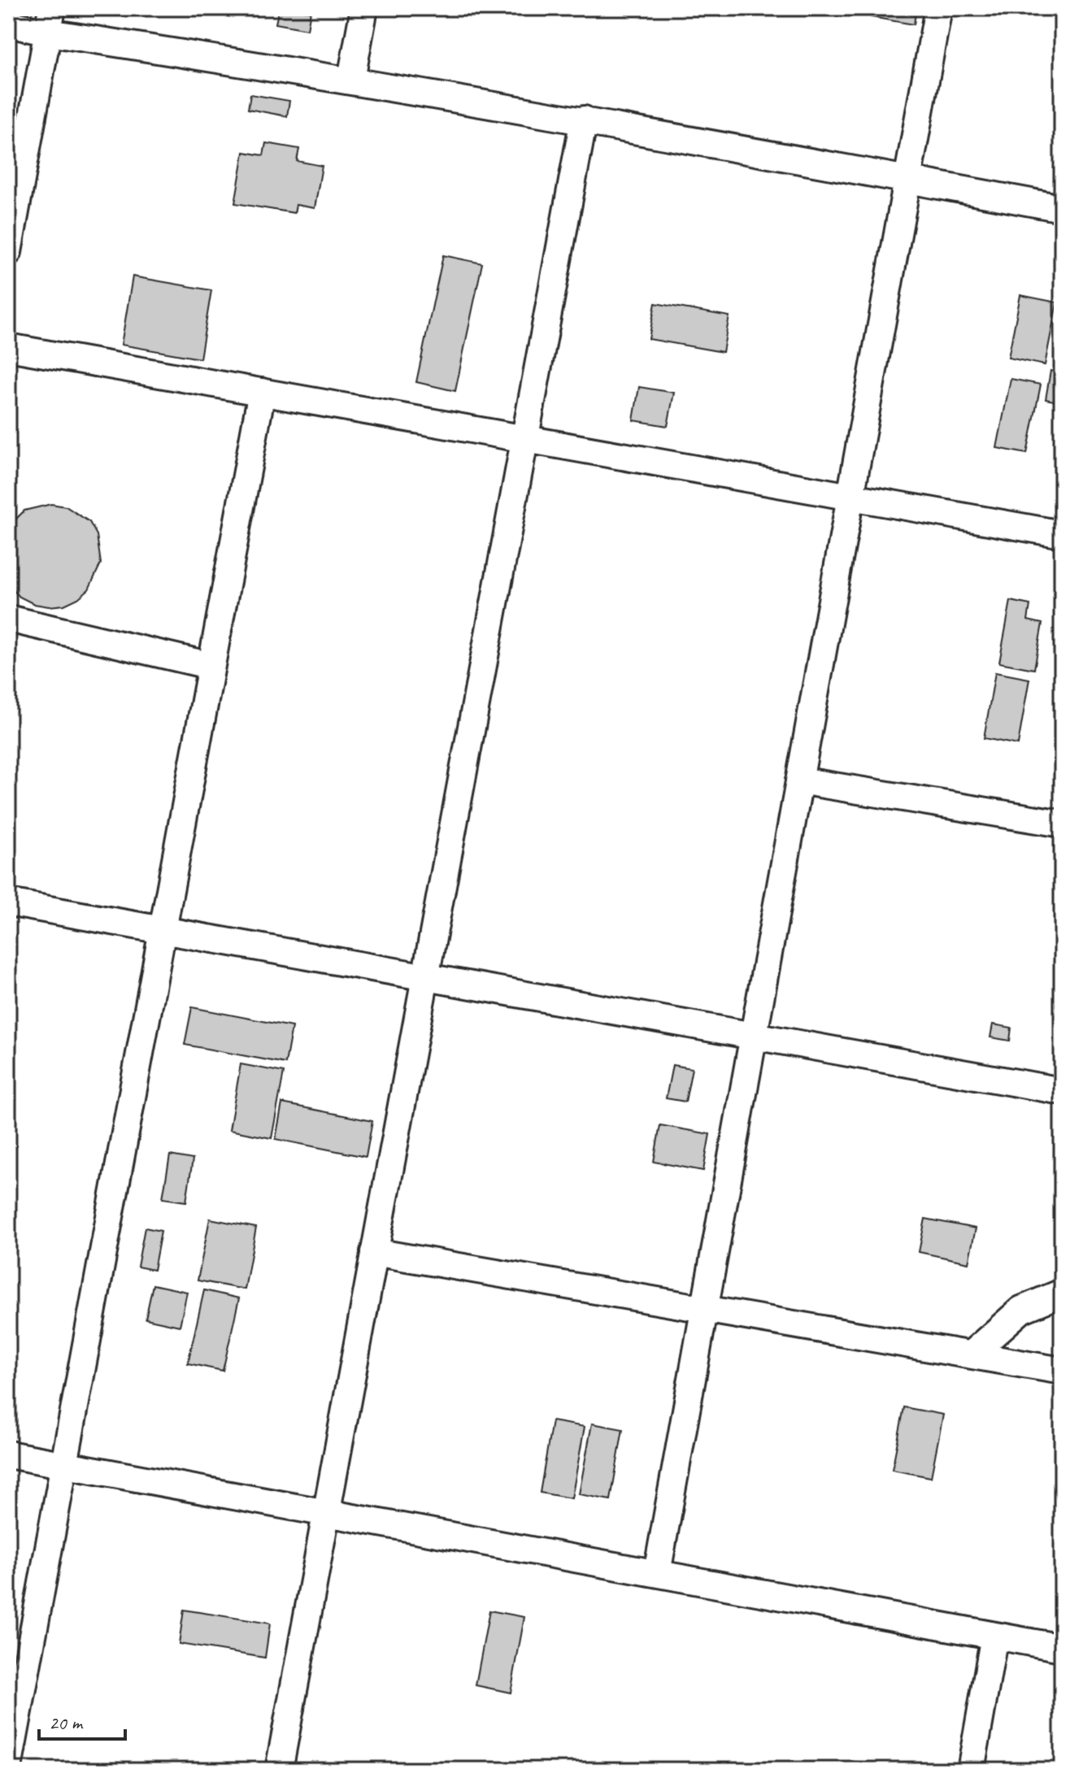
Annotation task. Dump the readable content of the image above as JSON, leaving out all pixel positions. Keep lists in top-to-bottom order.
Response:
{
  "scale_bar": "20 m"
}
